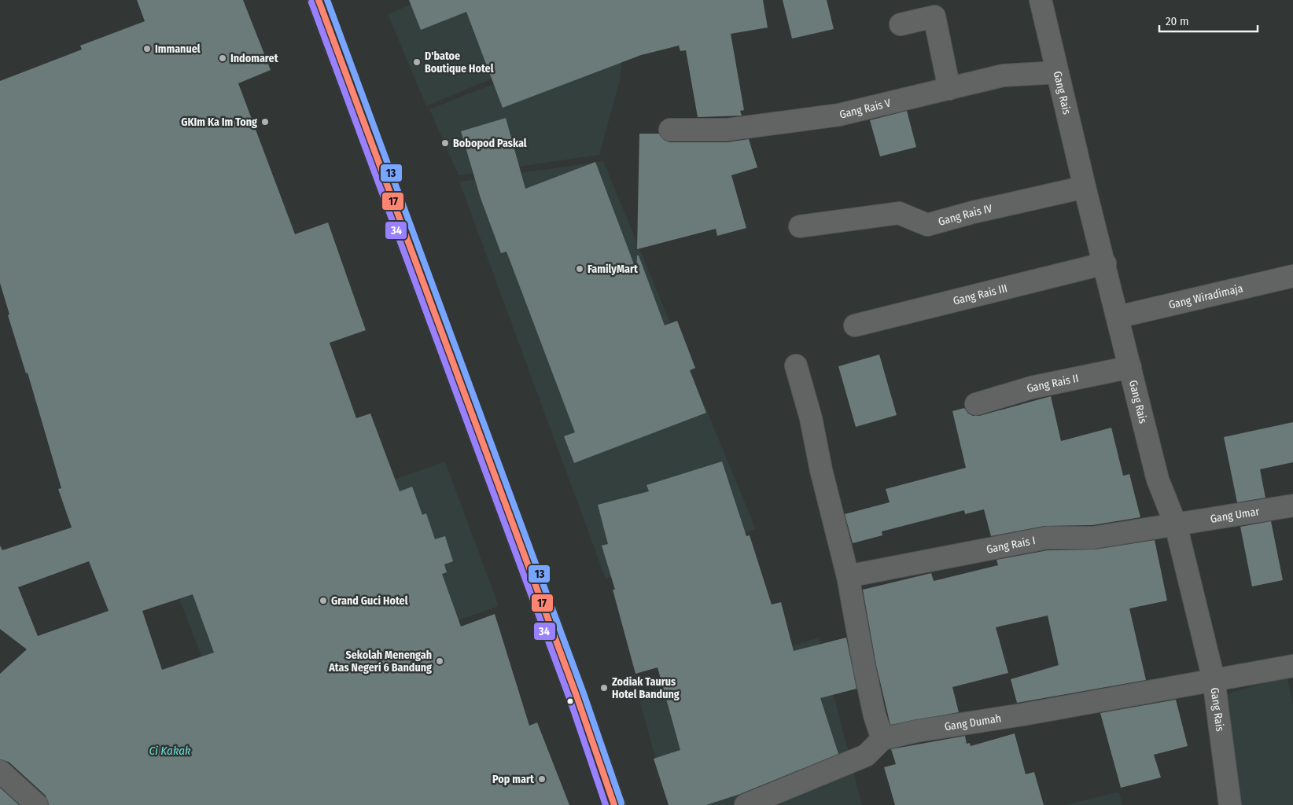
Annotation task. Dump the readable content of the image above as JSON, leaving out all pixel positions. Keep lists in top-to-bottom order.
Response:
{
  "streets": {
    "street": [
      "Gang Rais",
      "Gang Rais V",
      "Gang Rais IV",
      "Gang Rais III",
      "Gang Wiradimaja",
      "Gang Rais II",
      "Gang Umar",
      "Gang Rais I",
      "Gang Dumah"
    ]
  },
  "crossings": [
    ["Gang Rais", "Gang Rais V"],
    ["Gang Rais", "Gang Rais IV"],
    ["Gang Rais", "Gang Rais III"],
    ["Gang Rais", "Gang Wiradimaja"],
    ["Gang Rais", "Gang Rais II"],
    ["Gang Rais", "Gang Umar"],
    ["Gang Rais", "Gang Rais I"],
    ["Gang Rais", "Gang Dumah"],
    ["Gang Umar", "Gang Rais I"]
  ],
  "water": ["Ci Kakak"],
  "places": [
    "Immanuel",
    "Indomaret",
    "D'batoe Boutique Hotel",
    "GKIm Ka Im Tong",
    "Bobopod Paskal",
    "FamilyMart",
    "Grand Guci Hotel",
    "Sekolah Menengah Atas Negeri 6 Bandung",
    "Zodiak Taurus Hotel Bandung",
    "Pop mart"
  ],
  "lines": ["transit line 17", "transit line 13", "transit line 34"],
  "scale_bar": "20 m"
}
